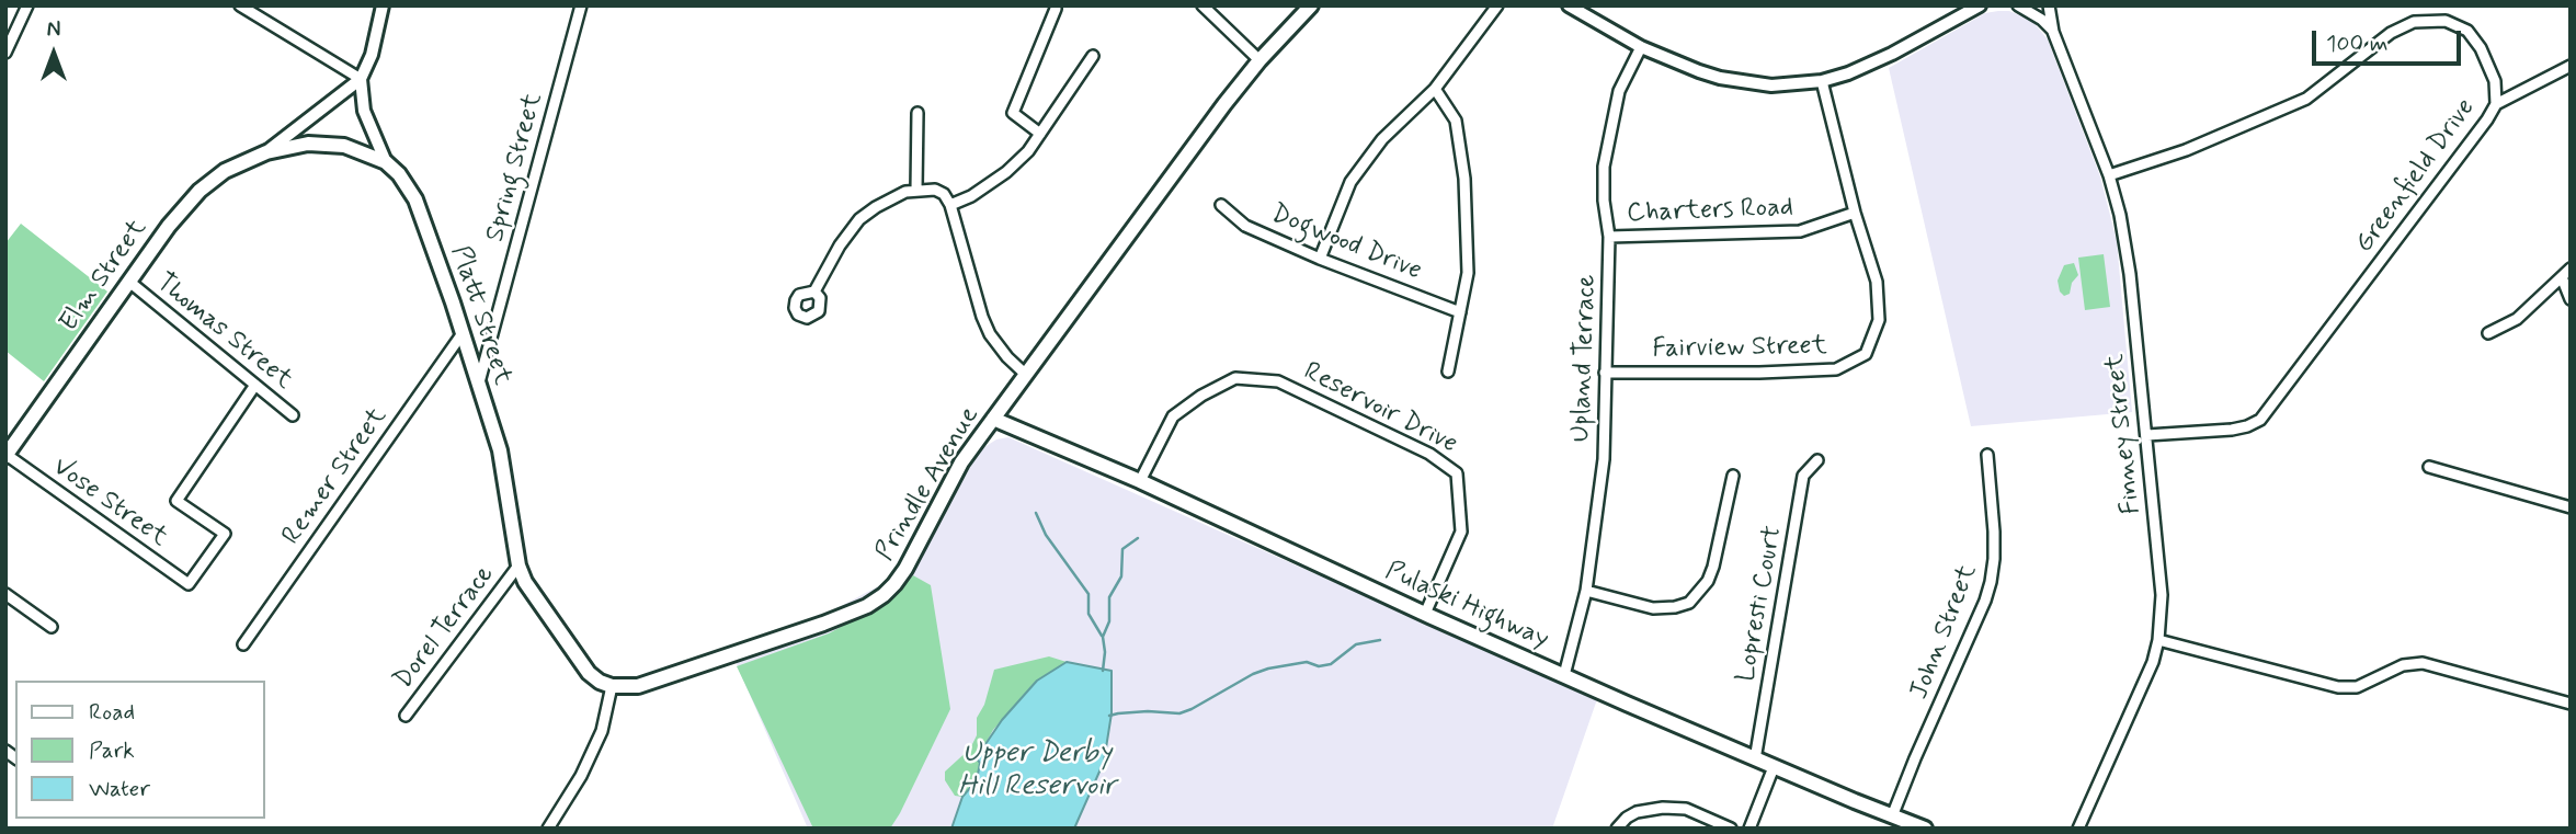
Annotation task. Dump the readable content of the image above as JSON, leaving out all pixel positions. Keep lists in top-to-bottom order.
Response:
{
  "streets": {
    "main road": [
      "Elm Street",
      "Platt Street",
      "Prindle Avenue",
      "Pulaski Highway"
    ],
    "street": [
      "Spring Street",
      "Greenfield Drive",
      "Charters Road",
      "Dogwood Drive",
      "Thomas Street",
      "Fairview Street",
      "Upland Terrace",
      "Reservoir Drive",
      "Finney Street",
      "Remer Street",
      "Vose Street",
      "Lopresti Court",
      "Dorel Terrace",
      "John Street"
    ]
  },
  "crossings": [
    ["Spring Street", "Platt Street"],
    ["Greenfield Drive", "Finney Street"],
    ["Charters Road", "Fairview Street"],
    ["Charters Road", "Upland Terrace"],
    ["Elm Street", "Platt Street"],
    ["Elm Street", "Thomas Street"],
    ["Elm Street", "Vose Street"],
    ["Platt Street", "Remer Street"],
    ["Platt Street", "Prindle Avenue"],
    ["Platt Street", "Dorel Terrace"],
    ["Thomas Street", "Vose Street"],
    ["Fairview Street", "Upland Terrace"],
    ["Upland Terrace", "Pulaski Highway"],
    ["Reservoir Drive", "Pulaski Highway"],
    ["Prindle Avenue", "Pulaski Highway"],
    ["Lopresti Court", "Pulaski Highway"],
    ["Pulaski Highway", "John Street"]
  ],
  "water": ["Upper Derby Hill Reservoir"],
  "legend": ["Road", "Park", "Water"],
  "scale_bar": "100 m",
  "north": "top"
}
